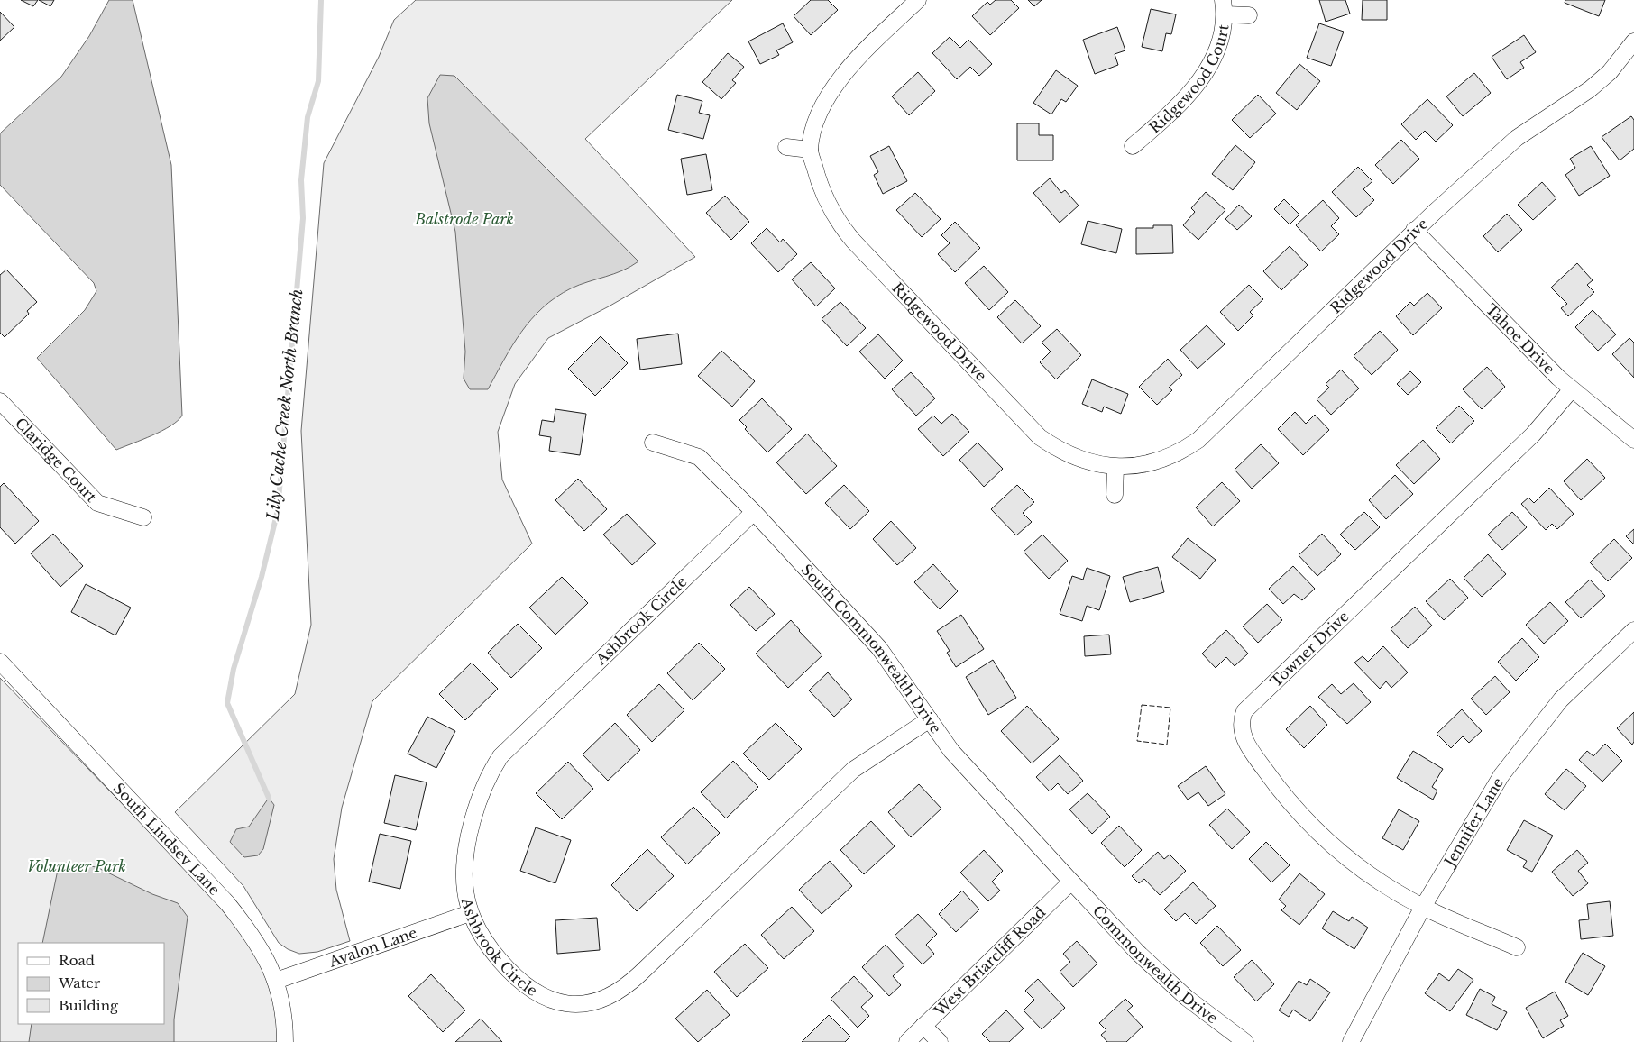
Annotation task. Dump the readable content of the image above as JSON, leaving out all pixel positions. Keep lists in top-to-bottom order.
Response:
{
  "streets": {
    "street": [
      "Ridgewood Court",
      "Ridgewood Drive",
      "Tahoe Drive",
      "Claridge Court",
      "Ashbrook Circle",
      "Towner Drive",
      "South Commonwealth Drive",
      "Jennifer Lane",
      "South Lindsey Lane",
      "Avalon Lane",
      "West Briarcliff Road",
      "Commonwealth Drive"
    ]
  },
  "crossings": [
    ["Ridgewood Drive", "Tahoe Drive"],
    ["Tahoe Drive", "Towner Drive"],
    ["Ashbrook Circle", "South Commonwealth Drive"],
    ["Ashbrook Circle", "Avalon Lane"],
    ["Towner Drive", "Jennifer Lane"],
    ["South Commonwealth Drive", "West Briarcliff Road"],
    ["South Commonwealth Drive", "Commonwealth Drive"],
    ["South Lindsey Lane", "Avalon Lane"],
    ["West Briarcliff Road", "Commonwealth Drive"]
  ],
  "water": ["Lily Cache Creek North Branch"],
  "parks": ["Balstrode Park", "Volunteer Park"],
  "legend": ["Road", "Water", "Building"]
}
